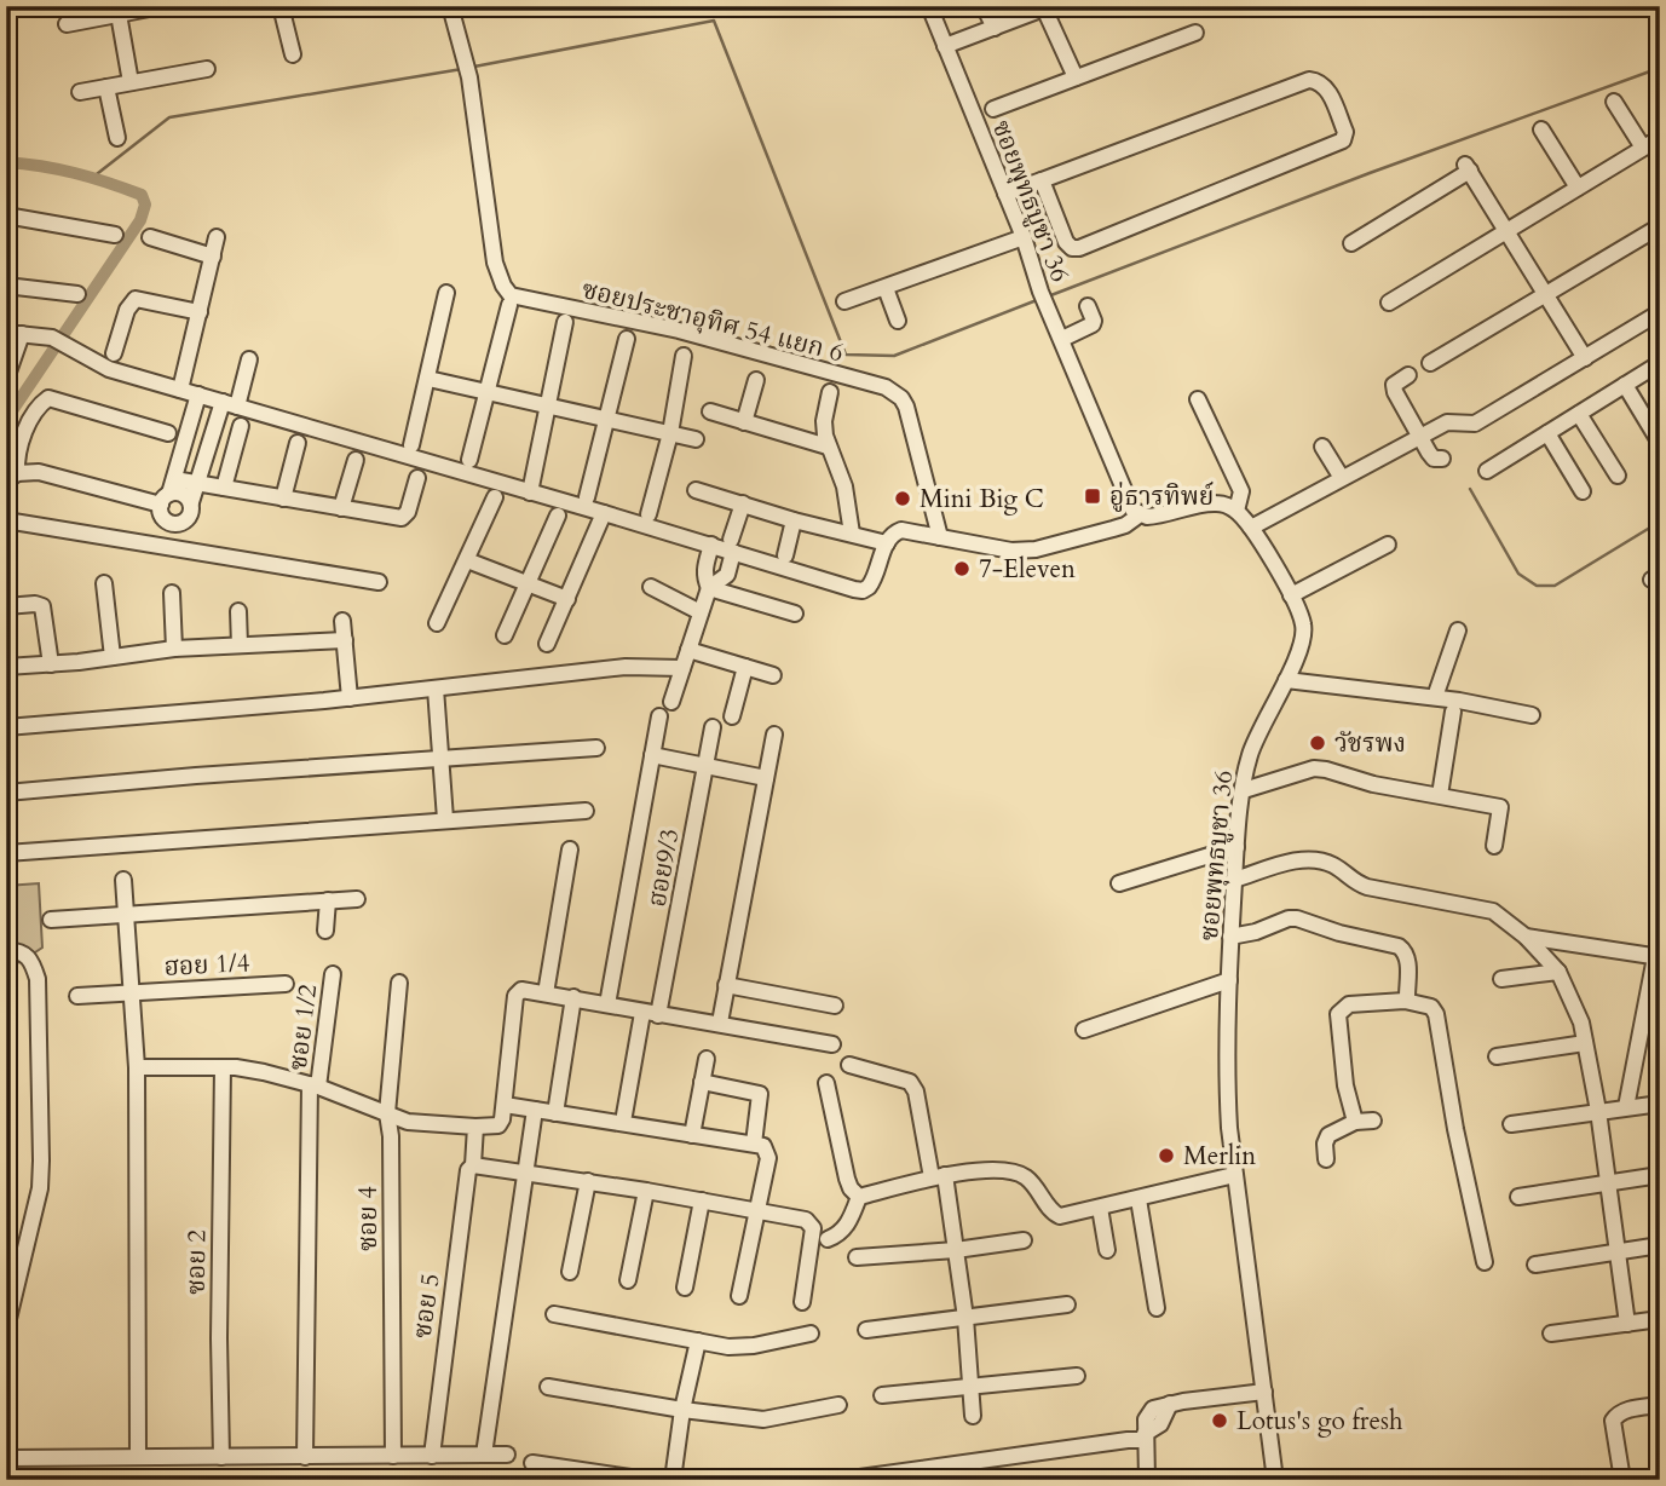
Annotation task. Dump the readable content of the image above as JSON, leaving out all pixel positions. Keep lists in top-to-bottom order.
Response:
{
  "streets": {
    "street": [
      "ซอยพุทธบูชา 36",
      "ซอยประชาอุทิศ 54 แยก 6",
      "ฮอย9/3",
      "ฮอย 1/4",
      "ซอย 1/2",
      "ซอย 4",
      "ซอย 2",
      "ซอย 5"
    ]
  },
  "places": {
    "transit": ["อู่ธารทิพย์"],
    "other": [
      "Mini Big C",
      "7-Eleven",
      "วัชรพง",
      "Merlin",
      "Lotus's go fresh"
    ]
  }
}
